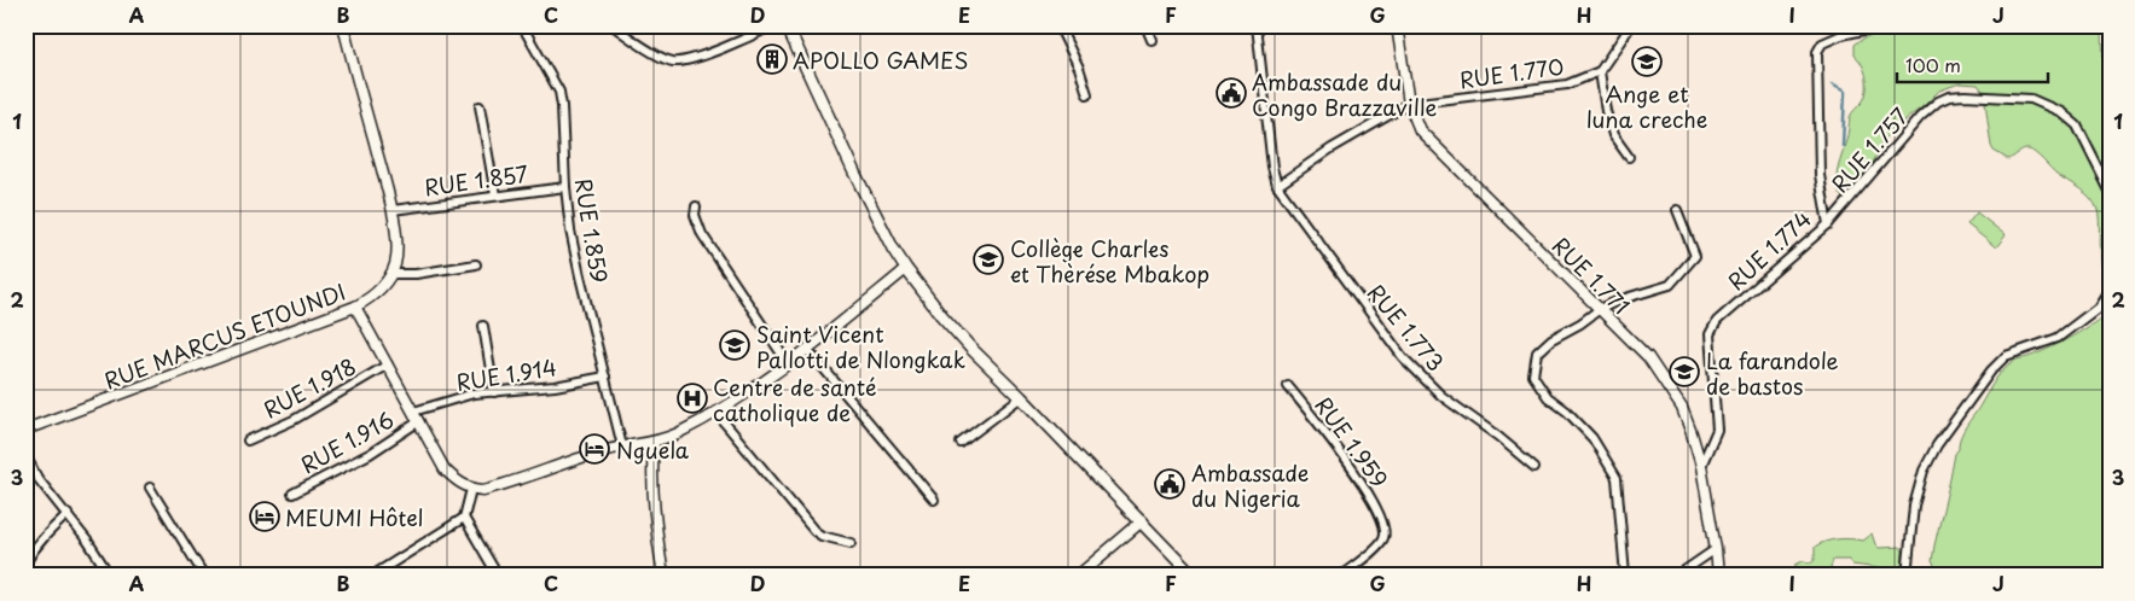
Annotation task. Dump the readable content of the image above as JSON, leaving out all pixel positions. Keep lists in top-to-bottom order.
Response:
{
  "streets": {
    "street": [
      "RUE 1.770",
      "RUE 1.757",
      "RUE 1.857",
      "RUE 1.859",
      "RUE 1.774",
      "RUE 1.771",
      "RUE 1.773",
      "RUE MARCUS ETOUNDI",
      "RUE 1.914",
      "RUE 1.918",
      "RUE 1.916",
      "RUE 1.959"
    ]
  },
  "crossings": [
    ["RUE 1.770", "RUE 1.771"],
    ["RUE 1.757", "RUE 1.774"],
    ["RUE 1.857", "RUE 1.859"],
    ["RUE 1.857", "RUE MARCUS ETOUNDI"],
    ["RUE 1.859", "RUE 1.914"],
    ["RUE 1.774", "RUE 1.771"]
  ],
  "places": {
    "building": ["APOLLO GAMES"],
    "school or university": [
      "Ange et luna creche",
      "Collège Charles et Thèrése Mbakop",
      "Saint Vicent Pallotti de Nlongkak",
      "La farandole de bastos"
    ],
    "public building": ["Ambassade du Congo Brazzaville", "Ambassade du Nigeria"],
    "hospital": ["Centre de santé catholique de"],
    "hotel": ["Nguela", "MEUMI Hôtel"]
  },
  "scale_bar": "100 m",
  "grid": {
    "columns": [
      "A",
      "B",
      "C",
      "D",
      "E",
      "F",
      "G",
      "H",
      "I",
      "J"
    ],
    "rows": ["1", "2", "3"]
  }
}
